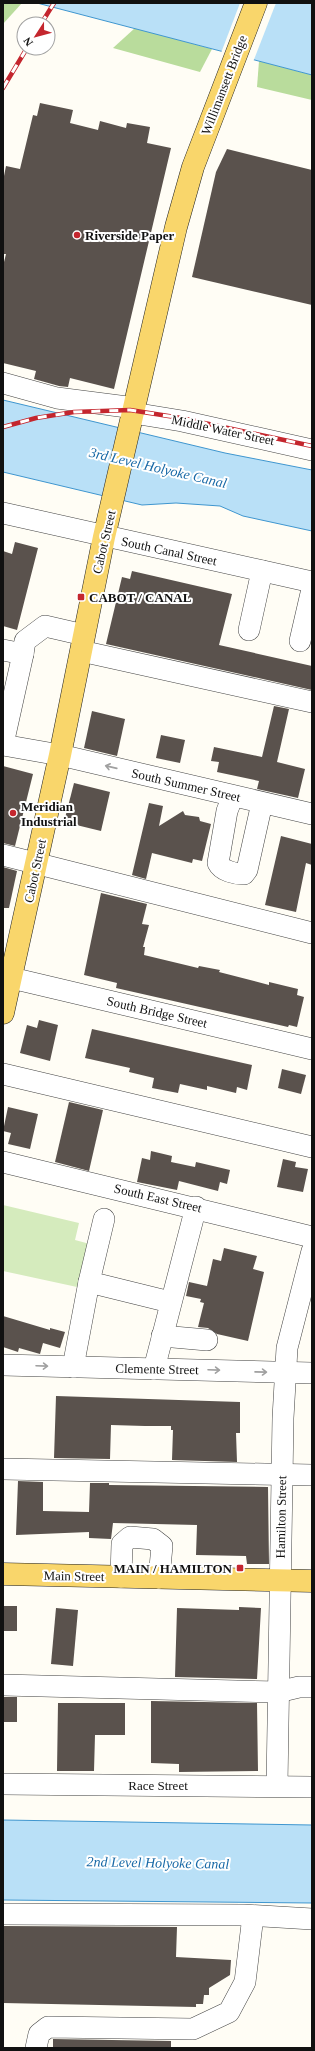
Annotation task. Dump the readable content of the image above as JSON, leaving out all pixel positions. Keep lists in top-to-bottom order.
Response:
{
  "streets": {
    "main road": ["Willimansett Bridge", "Cabot Street", "Main Street"],
    "street": [
      "Middle Water Street",
      "South Canal Street",
      "South Summer Street",
      "South Bridge Street",
      "South East Street",
      "Clemente Street",
      "Hamilton Street",
      "Race Street"
    ]
  },
  "crossings": [
    ["Willimansett Bridge", "Cabot Street"],
    ["Middle Water Street", "Cabot Street"],
    ["Cabot Street", "South Canal Street"],
    ["Cabot Street", "South Summer Street"],
    ["Cabot Street", "South Bridge Street"],
    ["Clemente Street", "Hamilton Street"],
    ["Hamilton Street", "Main Street"],
    ["Hamilton Street", "Race Street"]
  ],
  "water": ["3rd Level Holyoke Canal", "2nd Level Holyoke Canal"],
  "places": {
    "other": ["Riverside Paper", "Meridian Industrial"],
    "transit": ["CABOT / CANAL", "MAIN / HAMILTON"]
  },
  "north": "bottom left"
}
